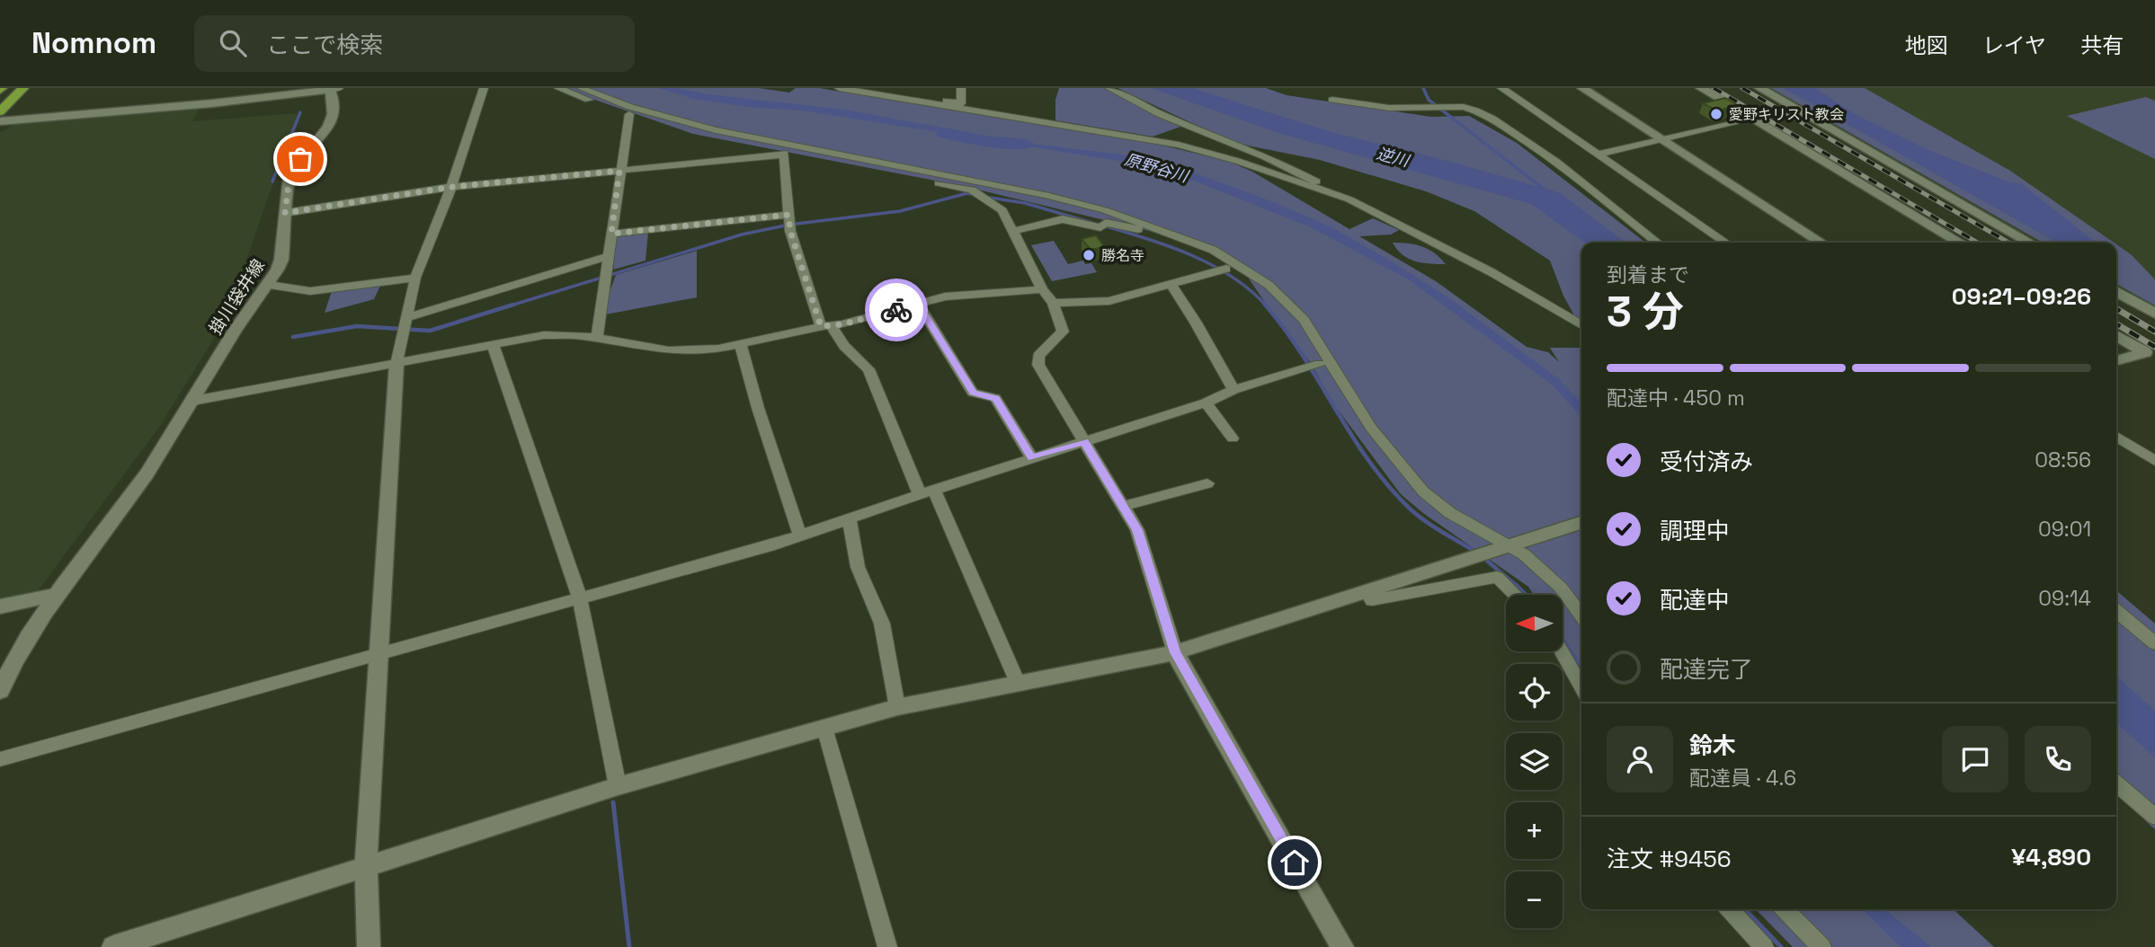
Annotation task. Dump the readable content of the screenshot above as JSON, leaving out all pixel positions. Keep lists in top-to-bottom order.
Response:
{
  "streets": {
    "street": ["掛川袋井線"]
  },
  "water": ["逆川", "原野谷川"],
  "places": ["愛野キリスト教会", "勝名寺"],
  "north": "left",
  "page": {
    "header": "Nomnom",
    "search": "ここで検索",
    "nav": ["地図", "レイヤ", "共有"],
    "heading": ["3 分", "到着まで", "09:21–09:26"],
    "panel": [
      "鈴木",
      "配達員 · 4.6",
      "注文 #9456",
      "¥4,890"
    ],
    "bar": "配達中 · 450 m",
    "list": [
      ["受付済み", "08:56"],
      ["調理中", "09:01"],
      ["配達中", "09:14"],
      "配達完了"
    ],
    "map_buttons": ["+", "−"]
  }
}
